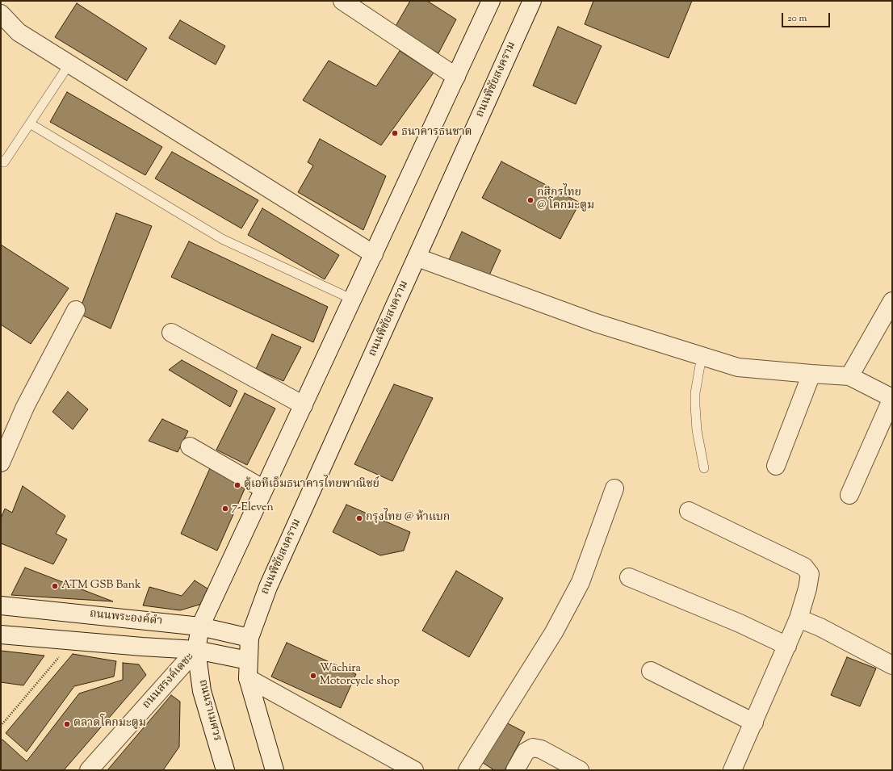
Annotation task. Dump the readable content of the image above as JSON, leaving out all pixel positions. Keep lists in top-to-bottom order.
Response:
{
  "streets": {
    "street": [
      "ถนนพิชัยสงคราม",
      "ถนนพระองค์ดำ",
      "ถนนสรงค์เดชะ",
      "ถนนราเมศวร"
    ]
  },
  "crossings": [
    ["ถนนพิชัยสงคราม", "ถนนพระองค์ดำ"],
    ["ถนนสรงค์เดชะ", "ถนนราเมศวร"]
  ],
  "places": [
    "ธนาคารธนชาต",
    "กสิกรไทย @ โคกมะตูม",
    "ตู้เอทีเอ็มธนาคารไทยพาณิชย์",
    "7-Eleven",
    "กรุงไทย @ ห้าแบก",
    "ATM GSB Bank",
    "Wachira Motorcycle shop",
    "ตลาดโคกมะตูม"
  ],
  "scale_bar": "20 m"
}
